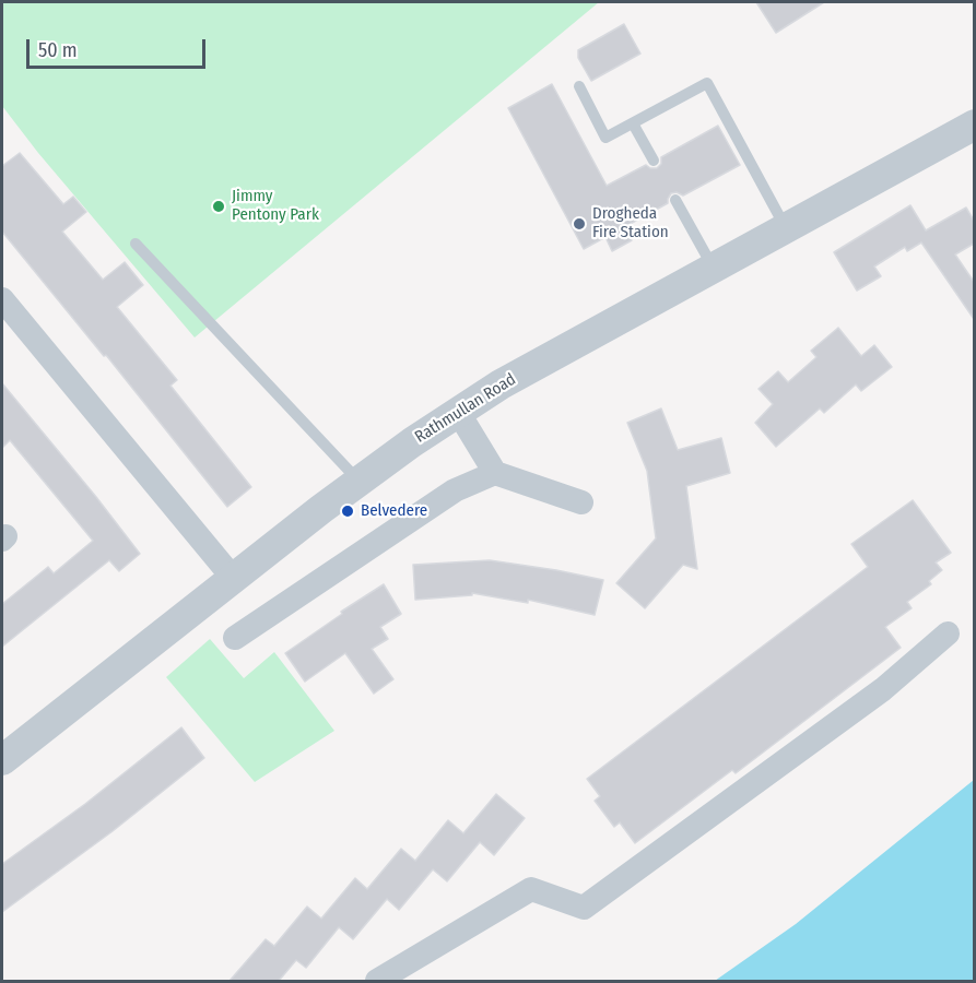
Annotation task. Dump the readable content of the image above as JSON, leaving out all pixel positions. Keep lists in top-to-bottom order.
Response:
{
  "streets": {
    "street": ["Rathmullan Road"]
  },
  "places": ["Jimmy Pentony Park", "Drogheda Fire Station", "Belvedere"],
  "scale_bar": "50 m"
}
